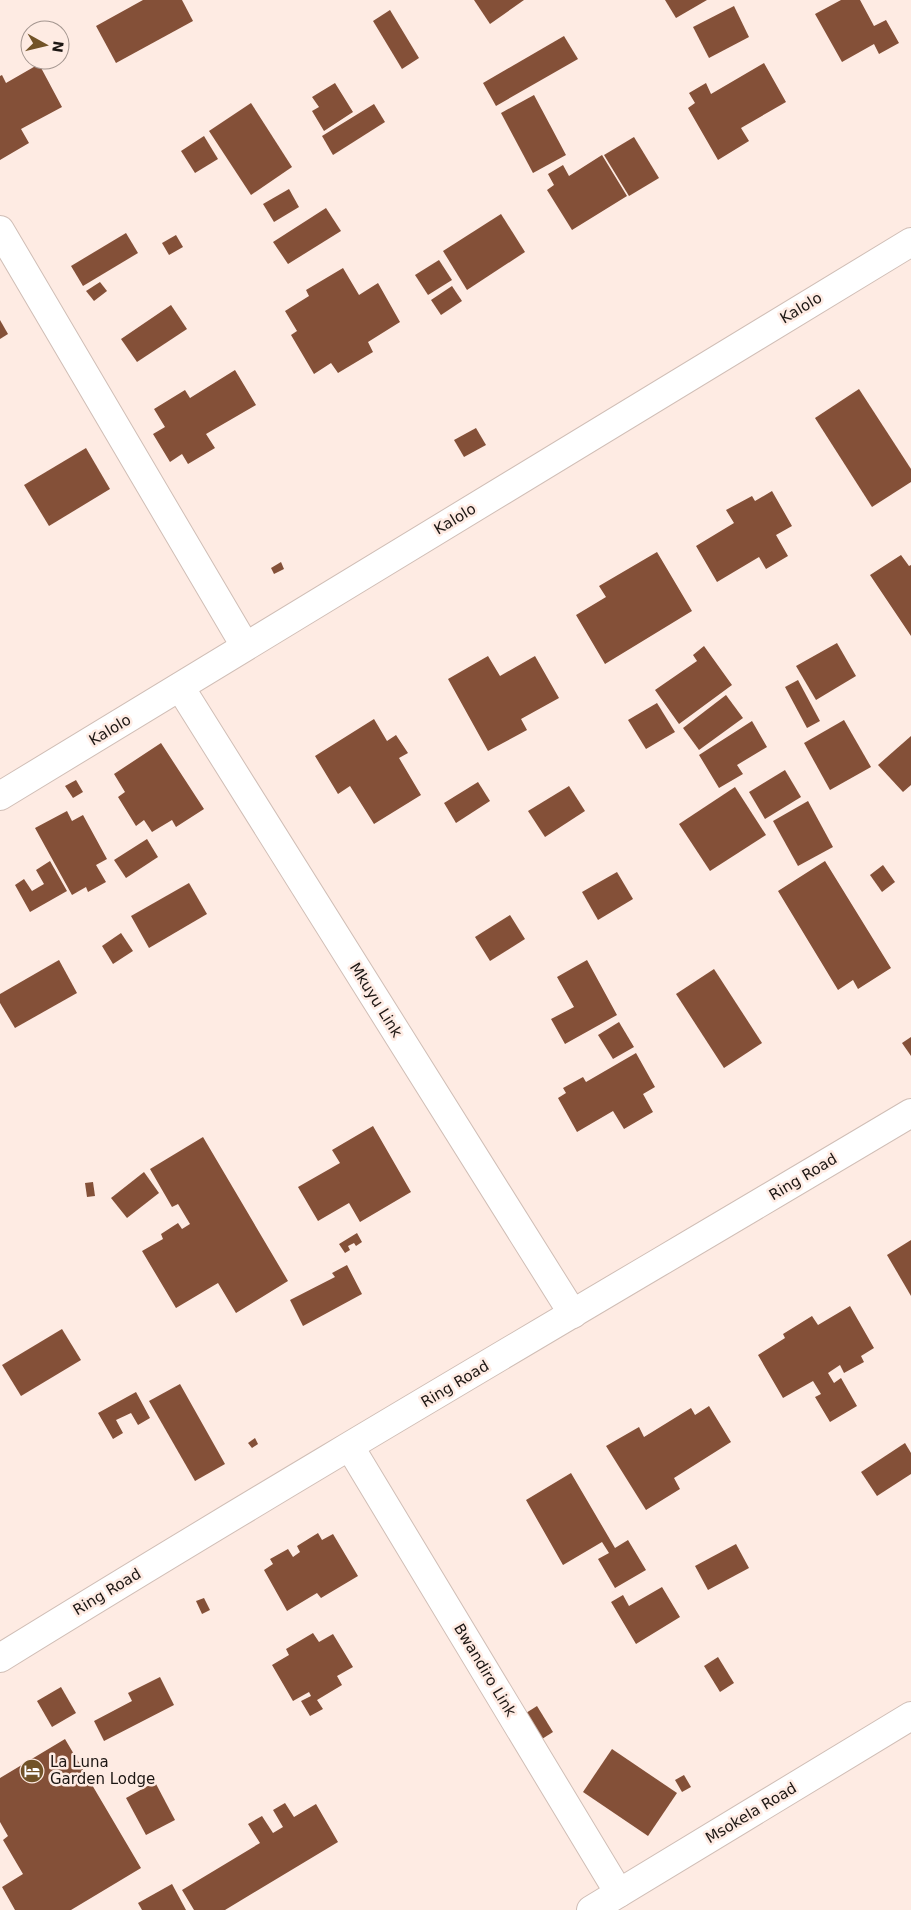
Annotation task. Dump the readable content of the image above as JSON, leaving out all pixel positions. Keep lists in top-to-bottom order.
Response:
{
  "streets": {
    "street": [
      "Kalolo",
      "Mkuyu Link",
      "Ring Road",
      "Bwandiro Link",
      "Msokela Road"
    ]
  },
  "crossings": [
    ["Kalolo", "Mkuyu Link"],
    ["Mkuyu Link", "Ring Road"],
    ["Ring Road", "Bwandiro Link"],
    ["Bwandiro Link", "Msokela Road"]
  ],
  "places": {
    "hotel": ["La Luna Garden Lodge"]
  },
  "north": "right"
}
